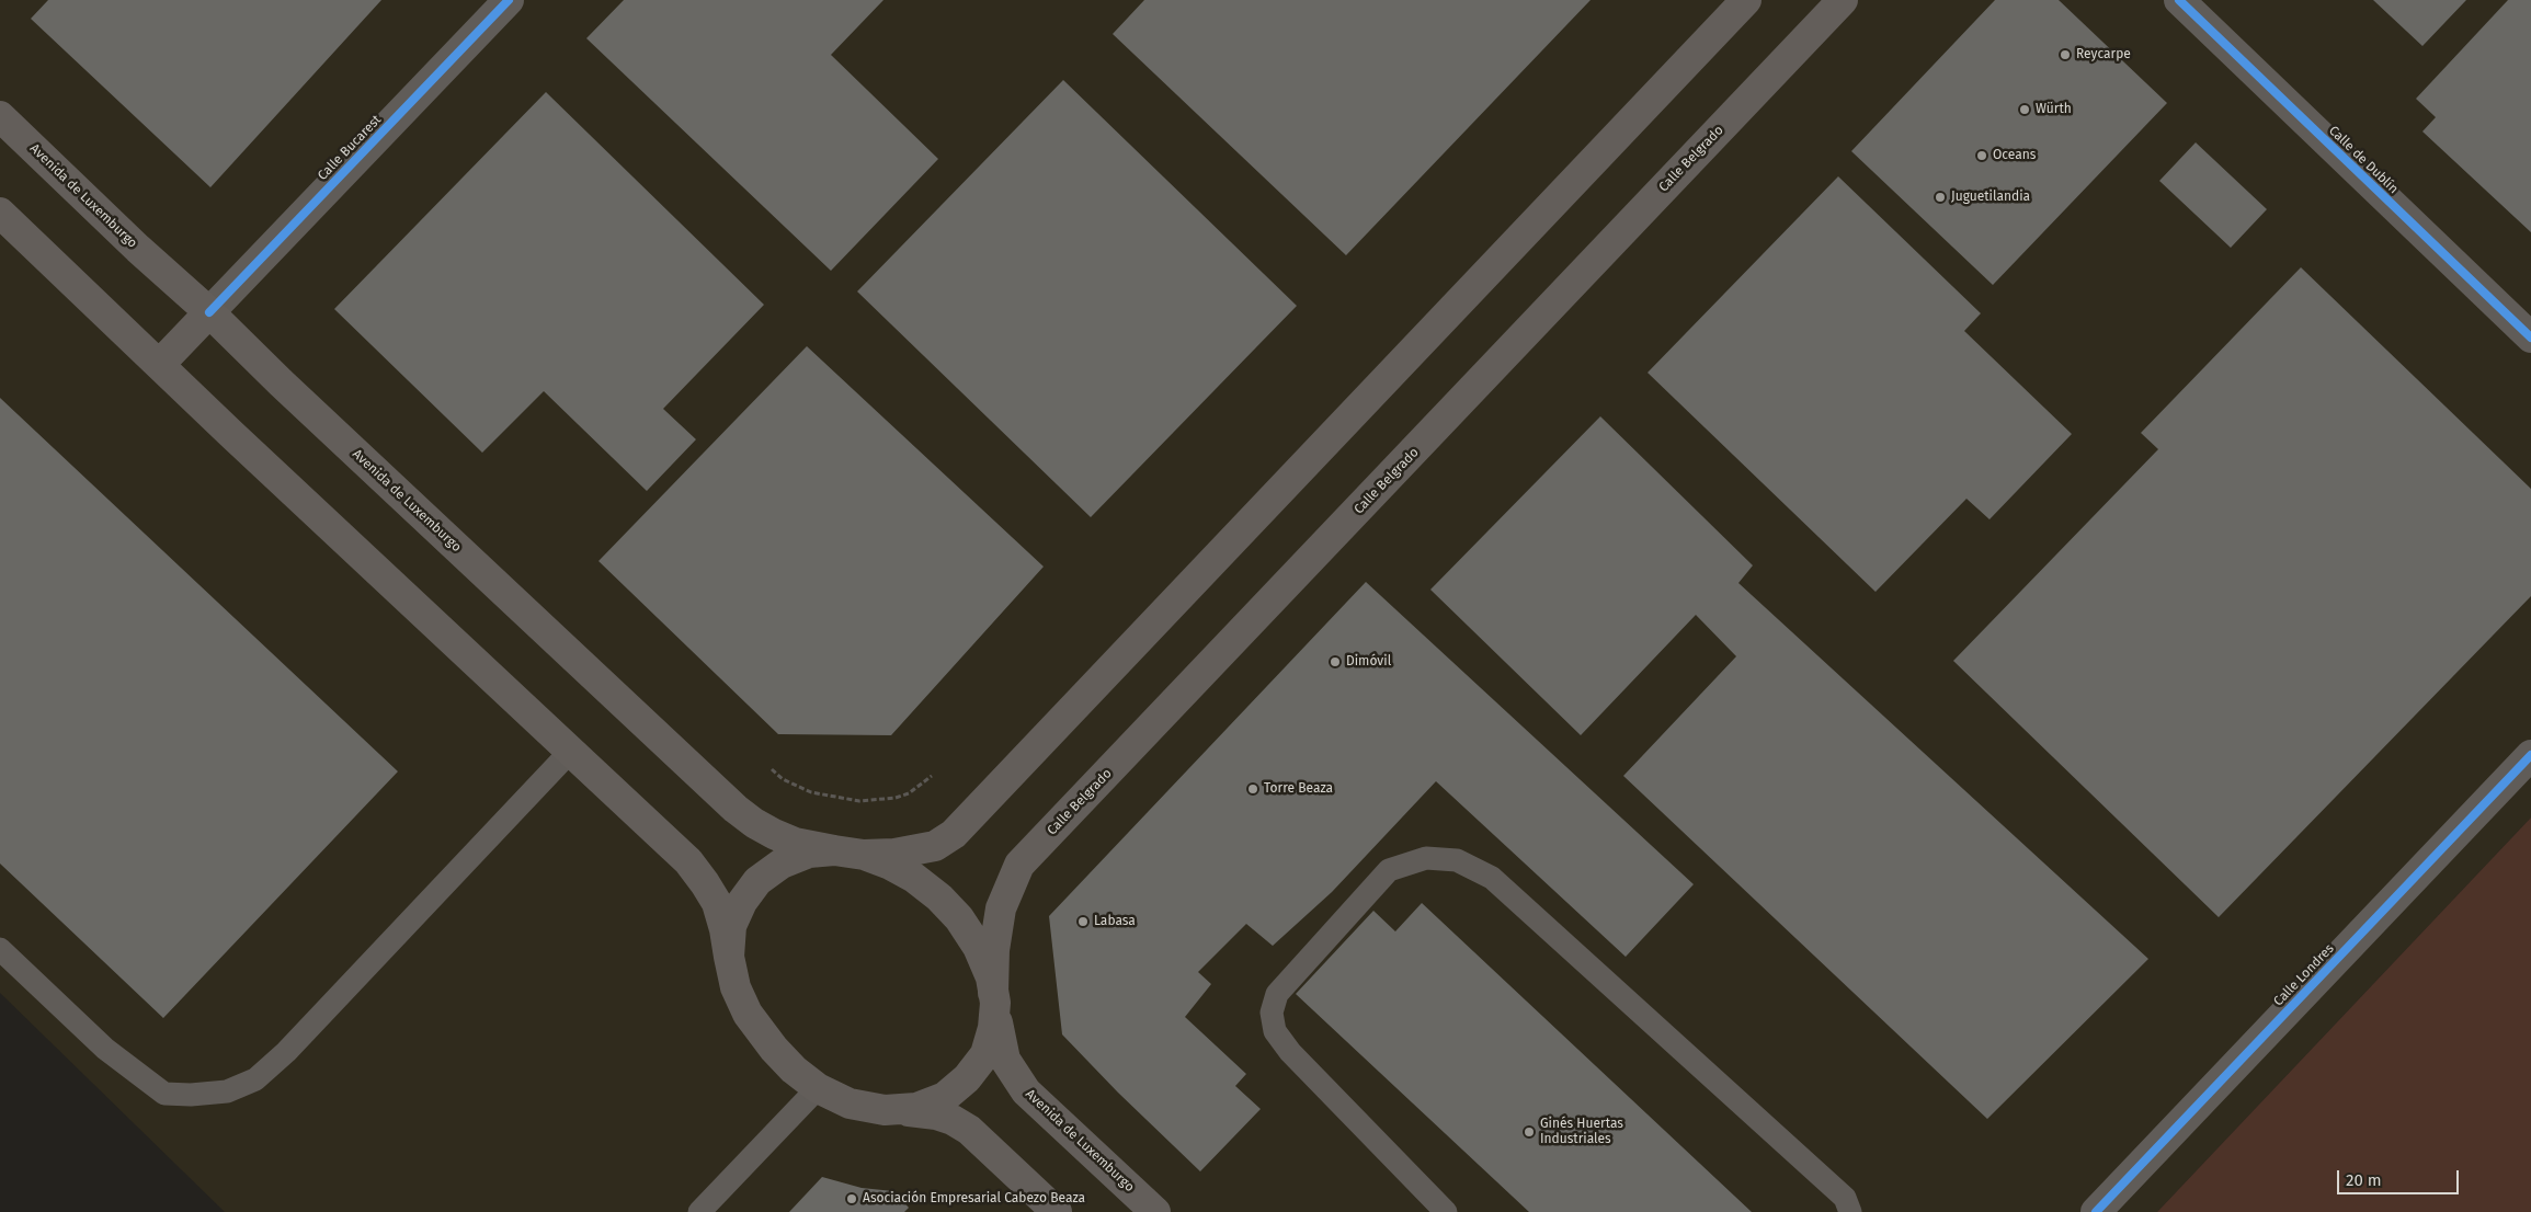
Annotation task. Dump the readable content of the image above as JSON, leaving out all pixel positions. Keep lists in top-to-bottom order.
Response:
{
  "streets": {
    "main road": ["Calle Belgrado", "Avenida de Luxemburgo"],
    "street": ["Calle Bucarest", "Calle de Dublín", "Calle Londres"]
  },
  "crossings": [
    ["Calle Bucarest", "Avenida de Luxemburgo"],
    ["Calle Belgrado", "Avenida de Luxemburgo"]
  ],
  "places": [
    "Reycarpe",
    "Würth",
    "Oceans",
    "Juguetilandia",
    "Dimóvil",
    "Torre Beaza",
    "Labasa",
    "Ginés Huertas Industriales",
    "Asociación Empresarial Cabezo Beaza"
  ],
  "scale_bar": "20 m"
}
